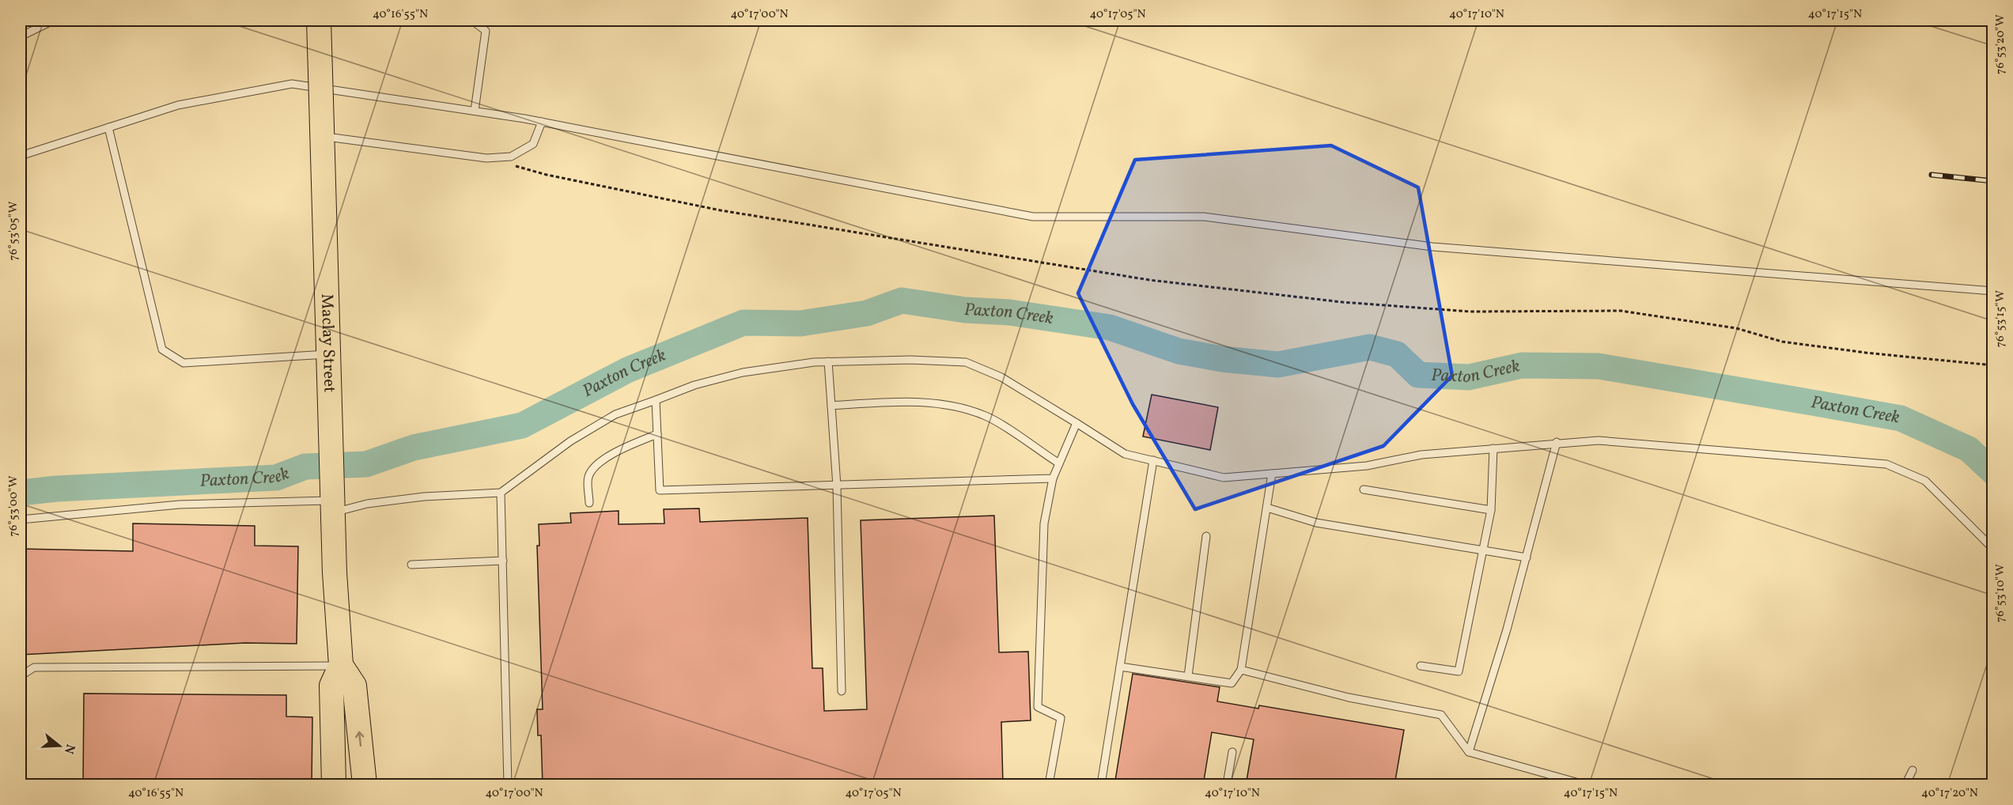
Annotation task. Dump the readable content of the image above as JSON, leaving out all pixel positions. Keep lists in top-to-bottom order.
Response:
{
  "streets": {
    "main road": ["Maclay Street"]
  },
  "water": ["Paxton Creek"],
  "north": "right",
  "coordinates": [
    "40°16'55\"N",
    "40°17'00\"N",
    "40°17'05\"N",
    "40°17'10\"N",
    "40°17'15\"N",
    "76°53'20\"W",
    "76°53'05\"W",
    "76°53'15\"W",
    "76°53'00\"W",
    "76°53'10\"W",
    "40°17'20\"N"
  ]
}
